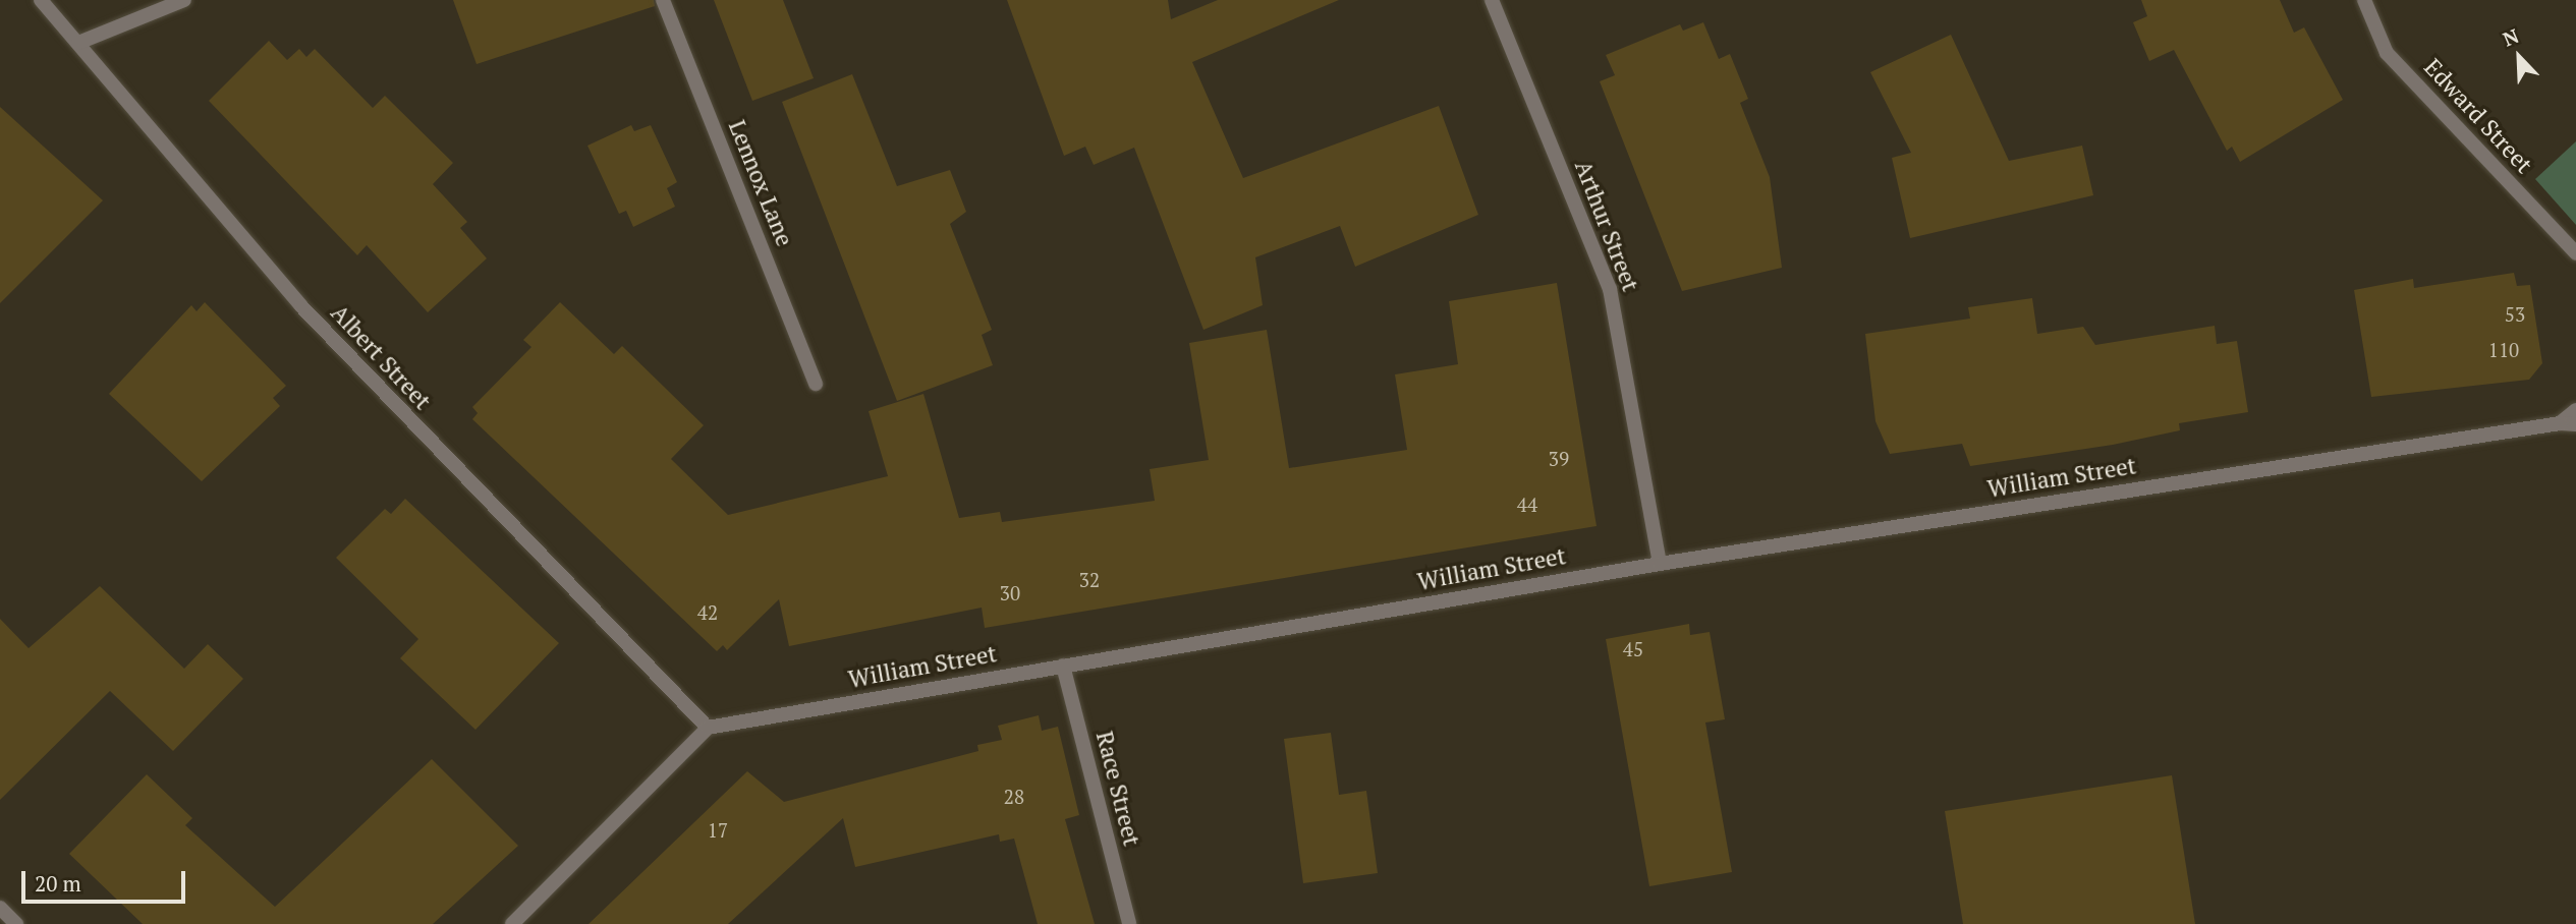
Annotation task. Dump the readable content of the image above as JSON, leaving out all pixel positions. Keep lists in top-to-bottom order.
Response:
{
  "streets": {
    "street": [
      "Edward Street",
      "Lennox Lane",
      "Arthur Street",
      "Albert Street",
      "William Street",
      "Race Street"
    ]
  },
  "crossings": [
    ["Arthur Street", "William Street"],
    ["Albert Street", "William Street"],
    ["William Street", "Race Street"]
  ],
  "house_numbers": [
    "53",
    "110",
    "39",
    "44",
    "32",
    "30",
    "42",
    "45",
    "28",
    "17"
  ],
  "scale_bar": "20 m",
  "north": "top left"
}
